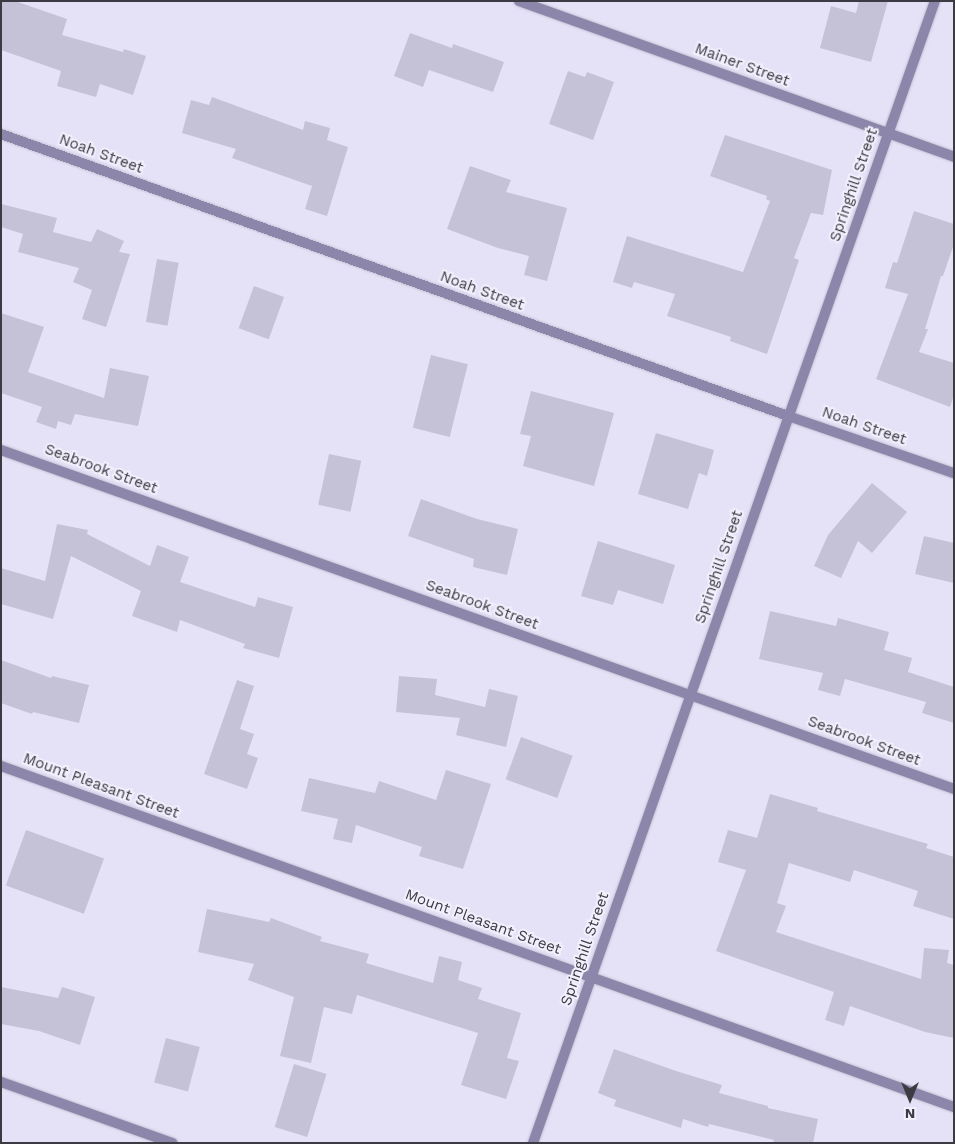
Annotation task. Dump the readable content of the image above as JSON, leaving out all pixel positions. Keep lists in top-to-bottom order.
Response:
{
  "streets": {
    "street": [
      "Mainer Street",
      "Noah Street",
      "Springhill Street",
      "Seabrook Street",
      "Mount Pleasant Street"
    ]
  },
  "crossings": [
    ["Mainer Street", "Springhill Street"],
    ["Noah Street", "Springhill Street"],
    ["Springhill Street", "Seabrook Street"],
    ["Springhill Street", "Mount Pleasant Street"]
  ],
  "north": "bottom"
}
